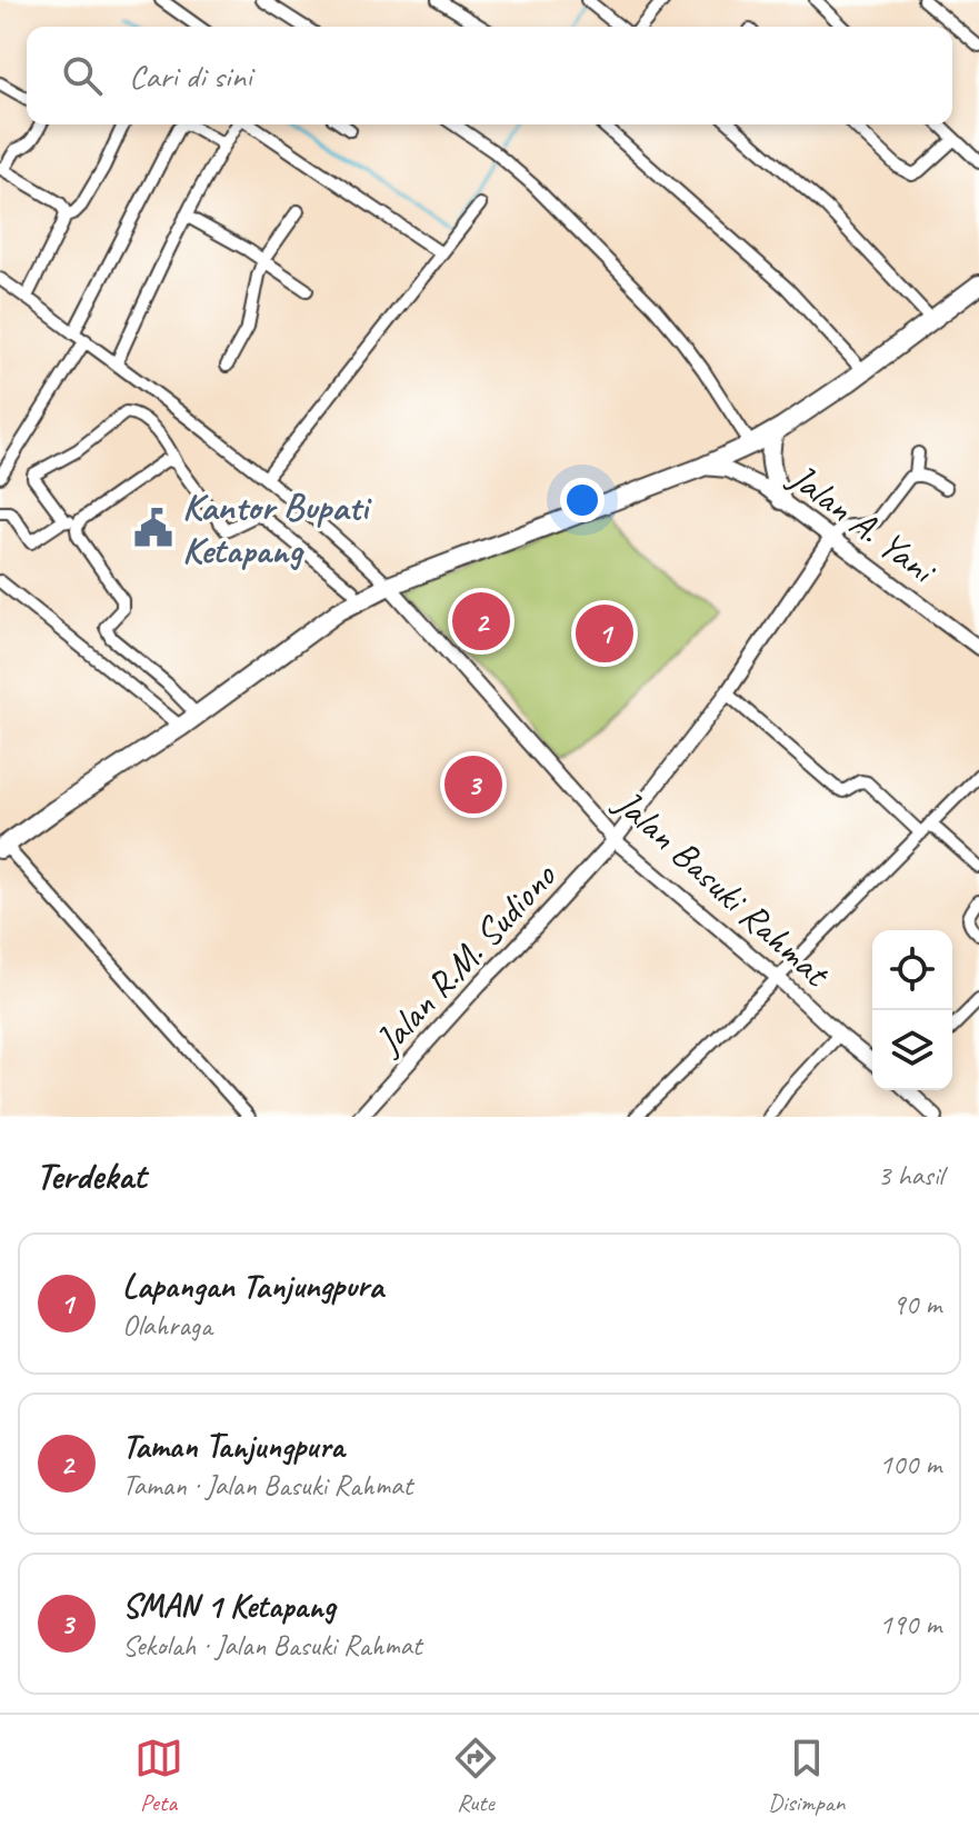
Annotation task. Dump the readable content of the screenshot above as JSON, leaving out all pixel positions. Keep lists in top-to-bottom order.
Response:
{
  "streets": {
    "street": ["Jalan A. Yani", "Jalan Basuki Rahmat", "Jalan R.M. Sudiono"]
  },
  "crossings": [
    ["Jalan A. Yani", "Jalan R.M. Sudiono"],
    ["Jalan Basuki Rahmat", "Jalan R.M. Sudiono"]
  ],
  "places": {
    "public building": ["Kantor Bupati Ketapang"]
  },
  "page": {
    "search": "Cari di sini",
    "pins": ["2", "1", "3"],
    "heading": ["Terdekat", "3 hasil"],
    "list": [
      {
        "mark": "1",
        "name": "Lapangan Tanjungpura",
        "note": "Olahraga",
        "value": "90 m"
      },
      {
        "mark": "2",
        "name": "Taman Tanjungpura",
        "note": "Taman · Jalan Basuki Rahmat",
        "value": "100 m"
      },
      {
        "mark": "3",
        "name": "SMAN 1 Ketapang",
        "note": "Sekolah · Jalan Basuki Rahmat",
        "value": "190 m"
      }
    ],
    "nav": ["Peta", "Rute", "Disimpan"]
  }
}
